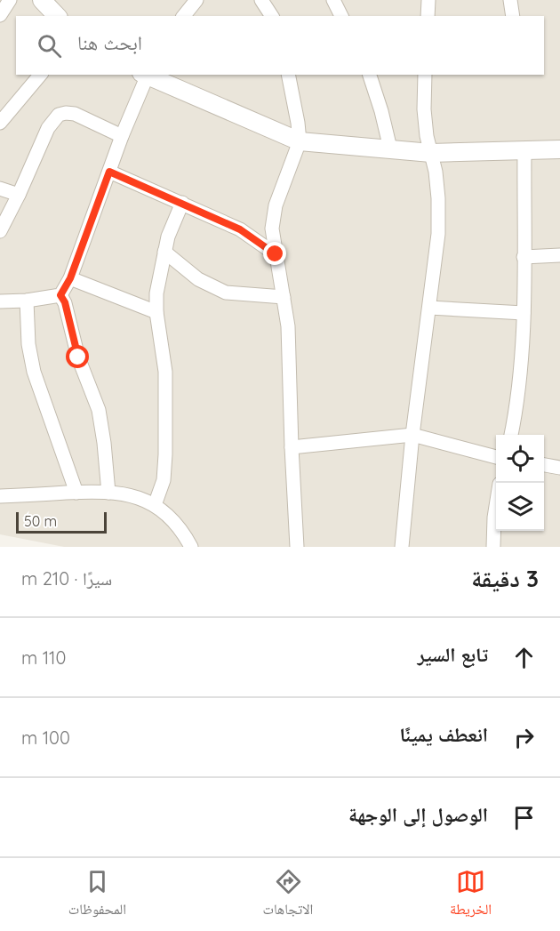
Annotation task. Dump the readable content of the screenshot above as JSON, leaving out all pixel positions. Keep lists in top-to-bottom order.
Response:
{
  "scale_bar": "50 m",
  "page": {
    "search": "ابحث هنا",
    "scale": "50 m",
    "heading": ["3 دقيقة", "سيرًا · 210 m"],
    "list": [
      ["تابع السير", "110 m"],
      ["انعطف يمينًا", "100 m"],
      "الوصول إلى الوجهة"
    ],
    "nav": ["الخريطة", "الاتجاهات", "المحفوظات"]
  }
}
